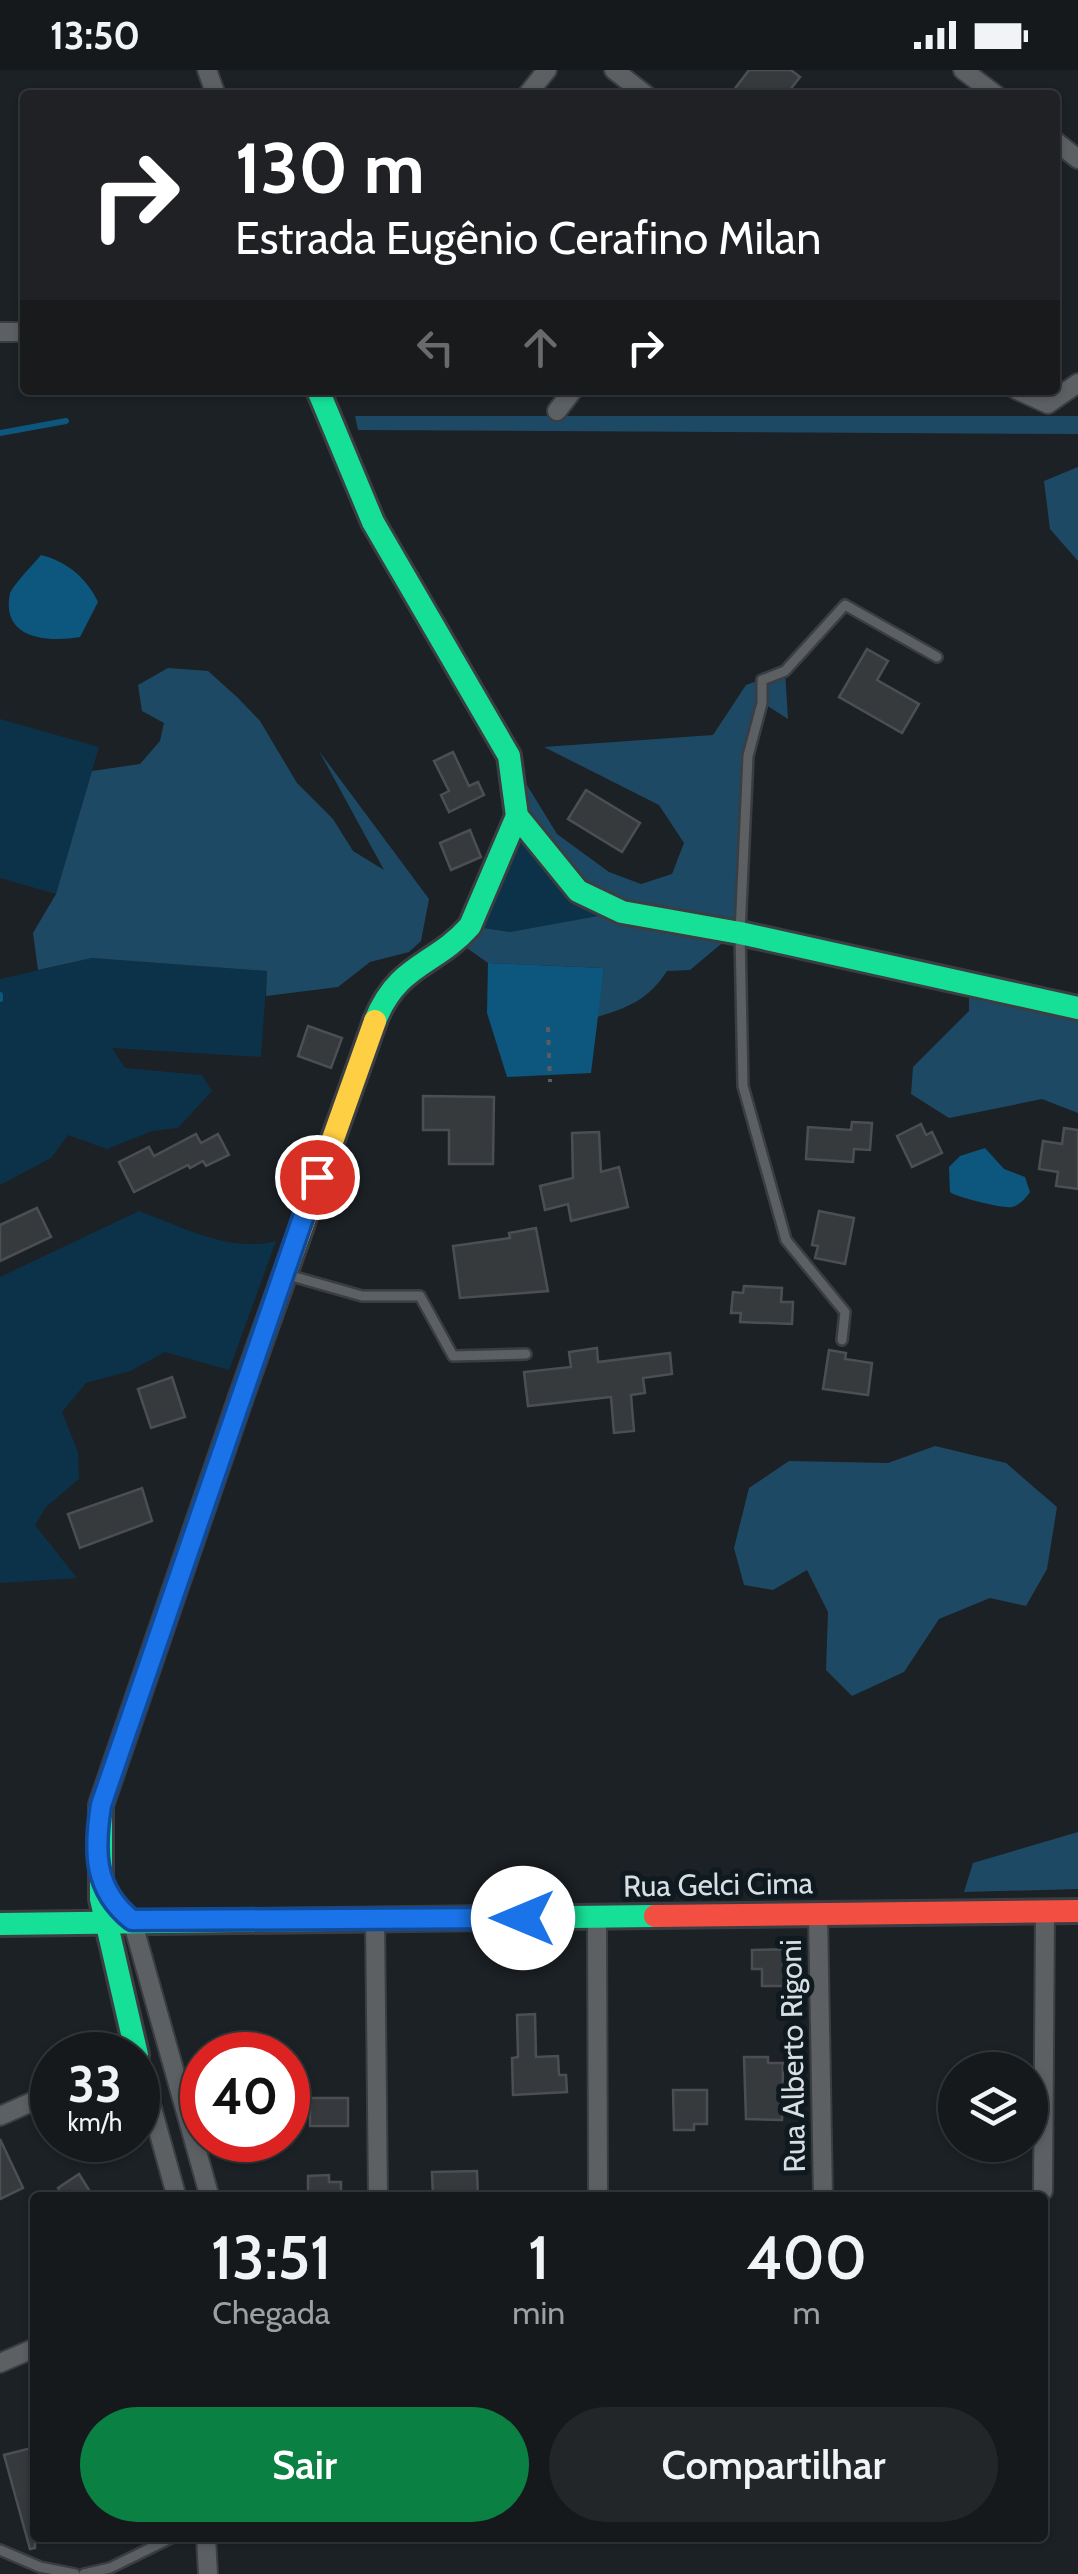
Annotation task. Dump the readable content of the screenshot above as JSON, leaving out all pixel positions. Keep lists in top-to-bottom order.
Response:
{
  "streets": {
    "street": ["Rua Gelci Cima", "Rua Alberto Rigoni"]
  },
  "crossings": [
    ["Rua Gelci Cima", "Rua Alberto Rigoni"]
  ],
  "page": {
    "status": "13:50",
    "turn": ["130 m", "Estrada Eugênio Cerafino Milan"],
    "speed": "33 km/h",
    "limit": "40",
    "eta": [
      "13:51",
      "Chegada",
      "1",
      "min",
      "400",
      "m"
    ],
    "buttons": ["Sair", "Compartilhar"]
  }
}
